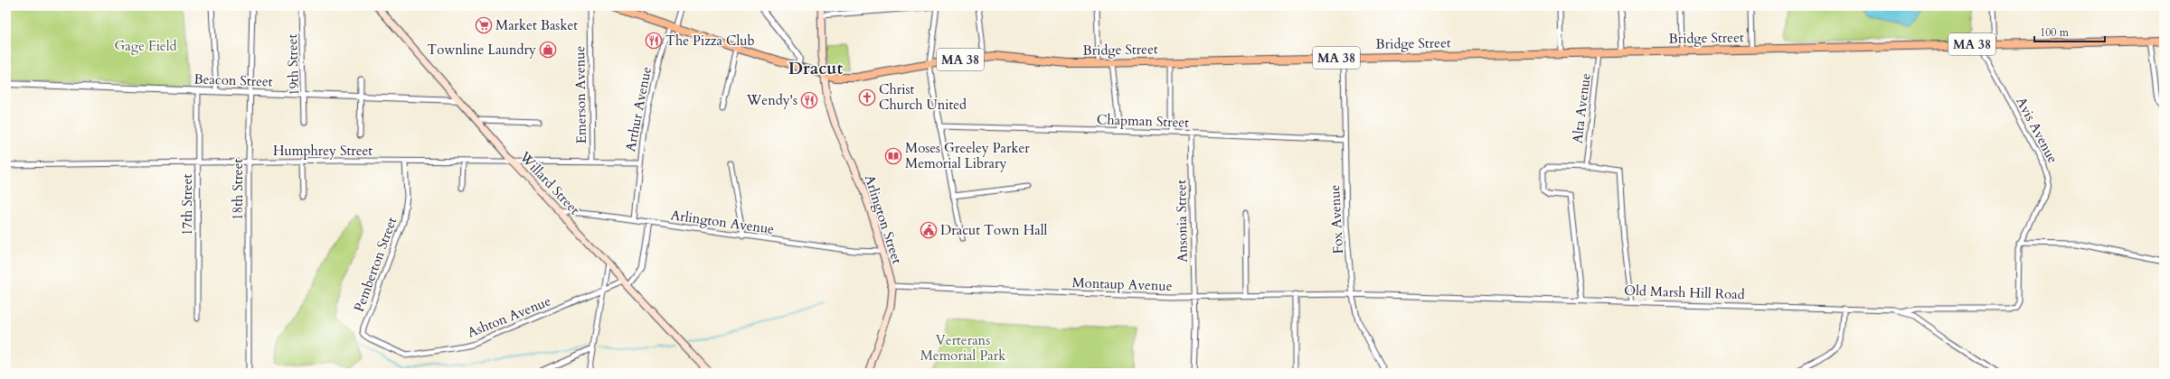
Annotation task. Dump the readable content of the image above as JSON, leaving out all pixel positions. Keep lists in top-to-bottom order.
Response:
{
  "streets": {
    "main road": [
      "Bridge Street",
      "MA 38",
      "Willard Street",
      "Arlington Street"
    ],
    "street": [
      "19th Street",
      "Beacon Street",
      "Emerson Avenue",
      "Alta Avenue",
      "Arthur Avenue",
      "Chapman Street",
      "Avis Avenue",
      "Humphrey Street",
      "18th Street",
      "17th Street",
      "Fox Avenue",
      "Ansonia Street",
      "Arlington Avenue",
      "Pemberton Street",
      "Montaup Avenue",
      "Old Marsh Hill Road",
      "Ashton Avenue"
    ]
  },
  "crossings": [
    ["Bridge Street", "Alta Avenue"],
    ["Bridge Street", "Arthur Avenue"],
    ["Bridge Street", "Avis Avenue"],
    ["Bridge Street", "Arlington Street"],
    ["Bridge Street", "Fox Avenue"],
    ["19th Street", "Beacon Street"],
    ["Beacon Street", "Willard Street"],
    ["Beacon Street", "18th Street"],
    ["Beacon Street", "17th Street"],
    ["Emerson Avenue", "Humphrey Street"],
    ["Arthur Avenue", "Humphrey Street"],
    ["Arthur Avenue", "Arlington Avenue"],
    ["Chapman Street", "Fox Avenue"],
    ["Chapman Street", "Ansonia Street"],
    ["Avis Avenue", "Old Marsh Hill Road"],
    ["Humphrey Street", "Willard Street"],
    ["Humphrey Street", "18th Street"],
    ["Humphrey Street", "17th Street"],
    ["Humphrey Street", "Pemberton Street"],
    ["Willard Street", "Arlington Avenue"],
    ["Willard Street", "Ashton Avenue"],
    ["Arlington Street", "Arlington Avenue"],
    ["Arlington Street", "Montaup Avenue"],
    ["Fox Avenue", "Montaup Avenue"],
    ["Fox Avenue", "Old Marsh Hill Road"],
    ["Ansonia Street", "Montaup Avenue"],
    ["Pemberton Street", "Ashton Avenue"],
    ["Montaup Avenue", "Old Marsh Hill Road"]
  ],
  "districts": ["Dracut"],
  "parks": ["Gage Field", "Verterans Memorial Park"],
  "places": {
    "supermarket": ["Market Basket"],
    "restaurant": ["The Pizza Club", "Wendy's"],
    "shop": ["Townline Laundry"],
    "church": ["Christ Church United"],
    "library": ["Moses Greeley Parker Memorial Library"],
    "public building": ["Dracut Town Hall"]
  },
  "scale_bar": "100 m"
}
